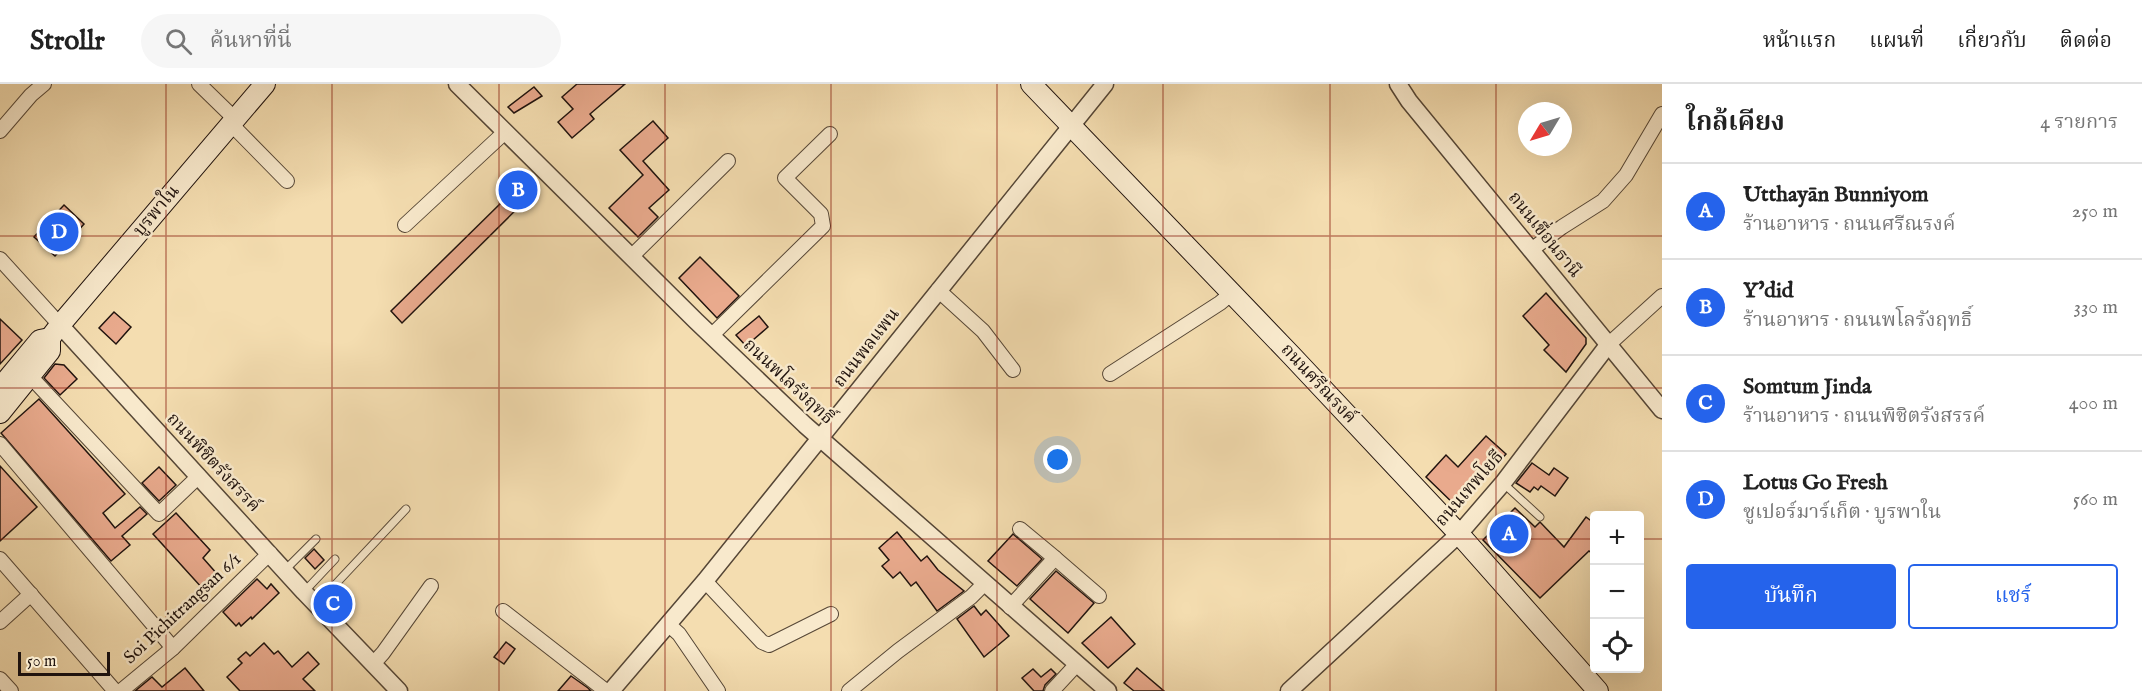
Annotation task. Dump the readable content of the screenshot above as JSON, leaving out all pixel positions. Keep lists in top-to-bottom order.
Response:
{
  "streets": {
    "main road": ["บูรพาใน", "ถนนศรีณรงค์"],
    "street": [
      "ถนนเขื่อนธานี",
      "ถนนพลแพน",
      "ถนนพโลรังฤทธิ์",
      "ถนนพิชิตรังสรรค์",
      "ถนนเทพโยธี",
      "Soi Pichitrangsan 6/1"
    ]
  },
  "crossings": [
    ["บูรพาใน", "ถนนพิชิตรังสรรค์"],
    ["ถนนเขื่อนธานี", "ถนนเทพโยธี"],
    ["ถนนพลแพน", "ถนนพโลรังฤทธิ์"],
    ["ถนนพลแพน", "ถนนศรีณรงค์"],
    ["ถนนศรีณรงค์", "ถนนเทพโยธี"],
    ["ถนนพิชิตรังสรรค์", "Soi Pichitrangsan 6/1"]
  ],
  "scale_bar": "50 m",
  "north": "bottom left",
  "page": {
    "header": "Strollr",
    "search": "ค้นหาที่นี่",
    "nav": [
      "หน้าแรก",
      "แผนที่",
      "เกี่ยวกับ",
      "ติดต่อ"
    ],
    "heading": ["ใกล้เคียง", "4 รายการ"],
    "list": [
      {
        "mark": "A",
        "name": "Utthayān Bunniyom",
        "note": "ร้านอาหาร · ถนนศรีณรงค์",
        "value": "250 m"
      },
      {
        "mark": "B",
        "name": "Y'did",
        "note": "ร้านอาหาร · ถนนพโลรังฤทธิ์",
        "value": "330 m"
      },
      {
        "mark": "C",
        "name": "Somtum Jinda",
        "note": "ร้านอาหาร · ถนนพิชิตรังสรรค์",
        "value": "400 m"
      },
      {
        "mark": "D",
        "name": "Lotus Go Fresh",
        "note": "ซูเปอร์มาร์เก็ต · บูรพาใน",
        "value": "560 m"
      }
    ],
    "pins": [
      "B",
      "D",
      "A",
      "C"
    ],
    "map_buttons": ["+", "−"],
    "buttons": ["บันทึก", "แชร์"],
    "scale": "50 m"
  }
}
